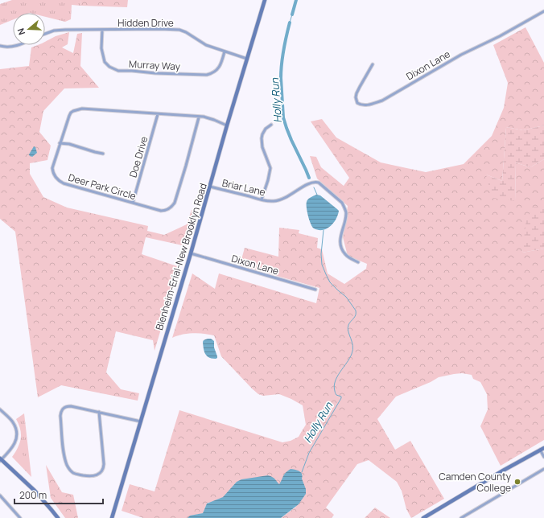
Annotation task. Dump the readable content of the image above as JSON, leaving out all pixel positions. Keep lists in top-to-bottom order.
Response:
{
  "streets": {
    "main road": ["Blenheim-Erial-New Brooklyn Road"],
    "street": [
      "Hidden Drive",
      "Murray Way",
      "Dixon Lane",
      "Doe Drive",
      "Deer Park Circle",
      "Briar Lane"
    ]
  },
  "crossings": [
    ["Hidden Drive", "Murray Way"],
    ["Hidden Drive", "Blenheim-Erial-New Brooklyn Road"],
    ["Dixon Lane", "Blenheim-Erial-New Brooklyn Road"],
    ["Doe Drive", "Deer Park Circle"],
    ["Deer Park Circle", "Blenheim-Erial-New Brooklyn Road"],
    ["Briar Lane", "Blenheim-Erial-New Brooklyn Road"]
  ],
  "water": ["Holly Run"],
  "places": ["Camden County College"],
  "scale_bar": "200 m",
  "north": "left"
}
